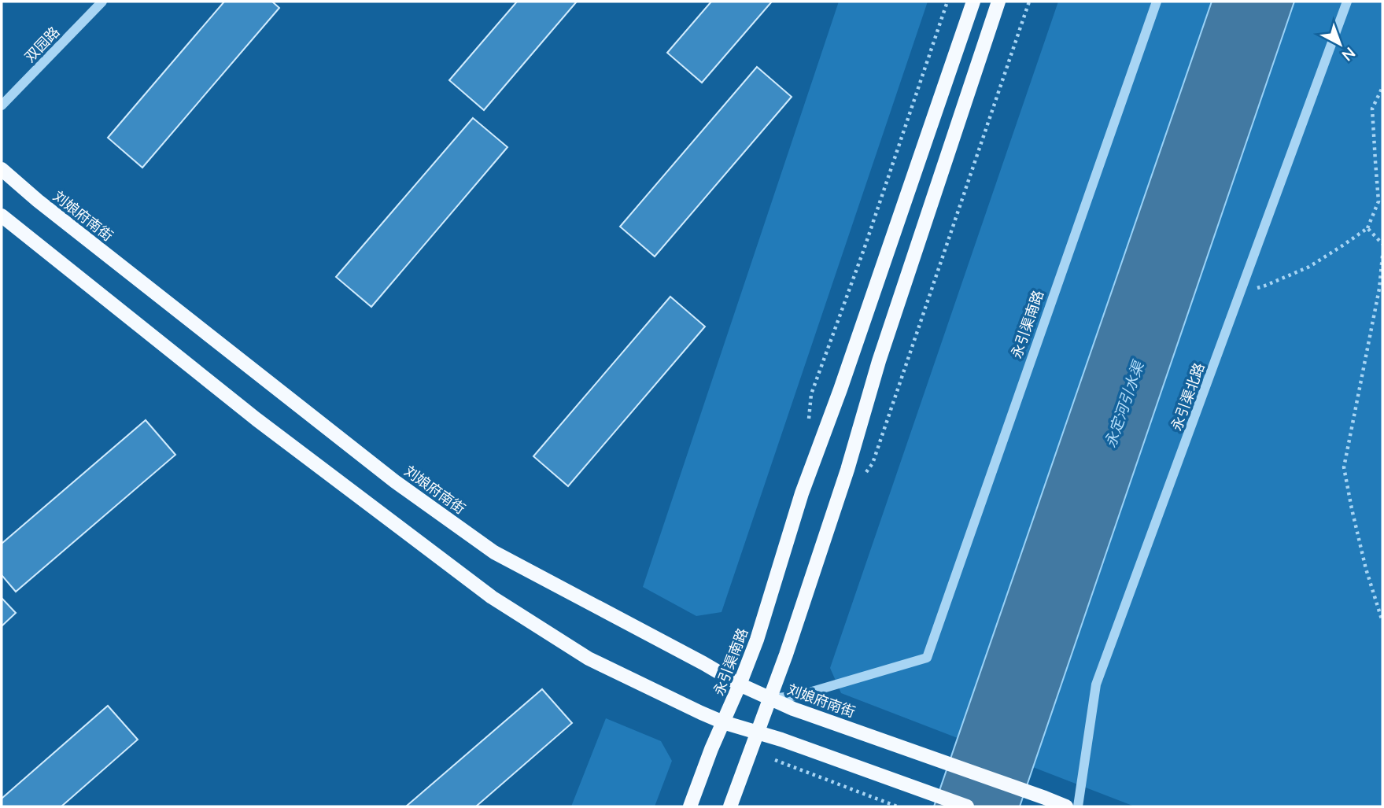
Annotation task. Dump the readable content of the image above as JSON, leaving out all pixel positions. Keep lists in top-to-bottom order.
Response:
{
  "streets": {
    "main road": ["刘娘府南街", "永引渠南路"],
    "street": ["双园路", "永引渠北路"]
  },
  "crossings": [
    ["刘娘府南街", "永引渠南路"]
  ],
  "water": ["永定河引水渠"],
  "north": "bottom right"
}
